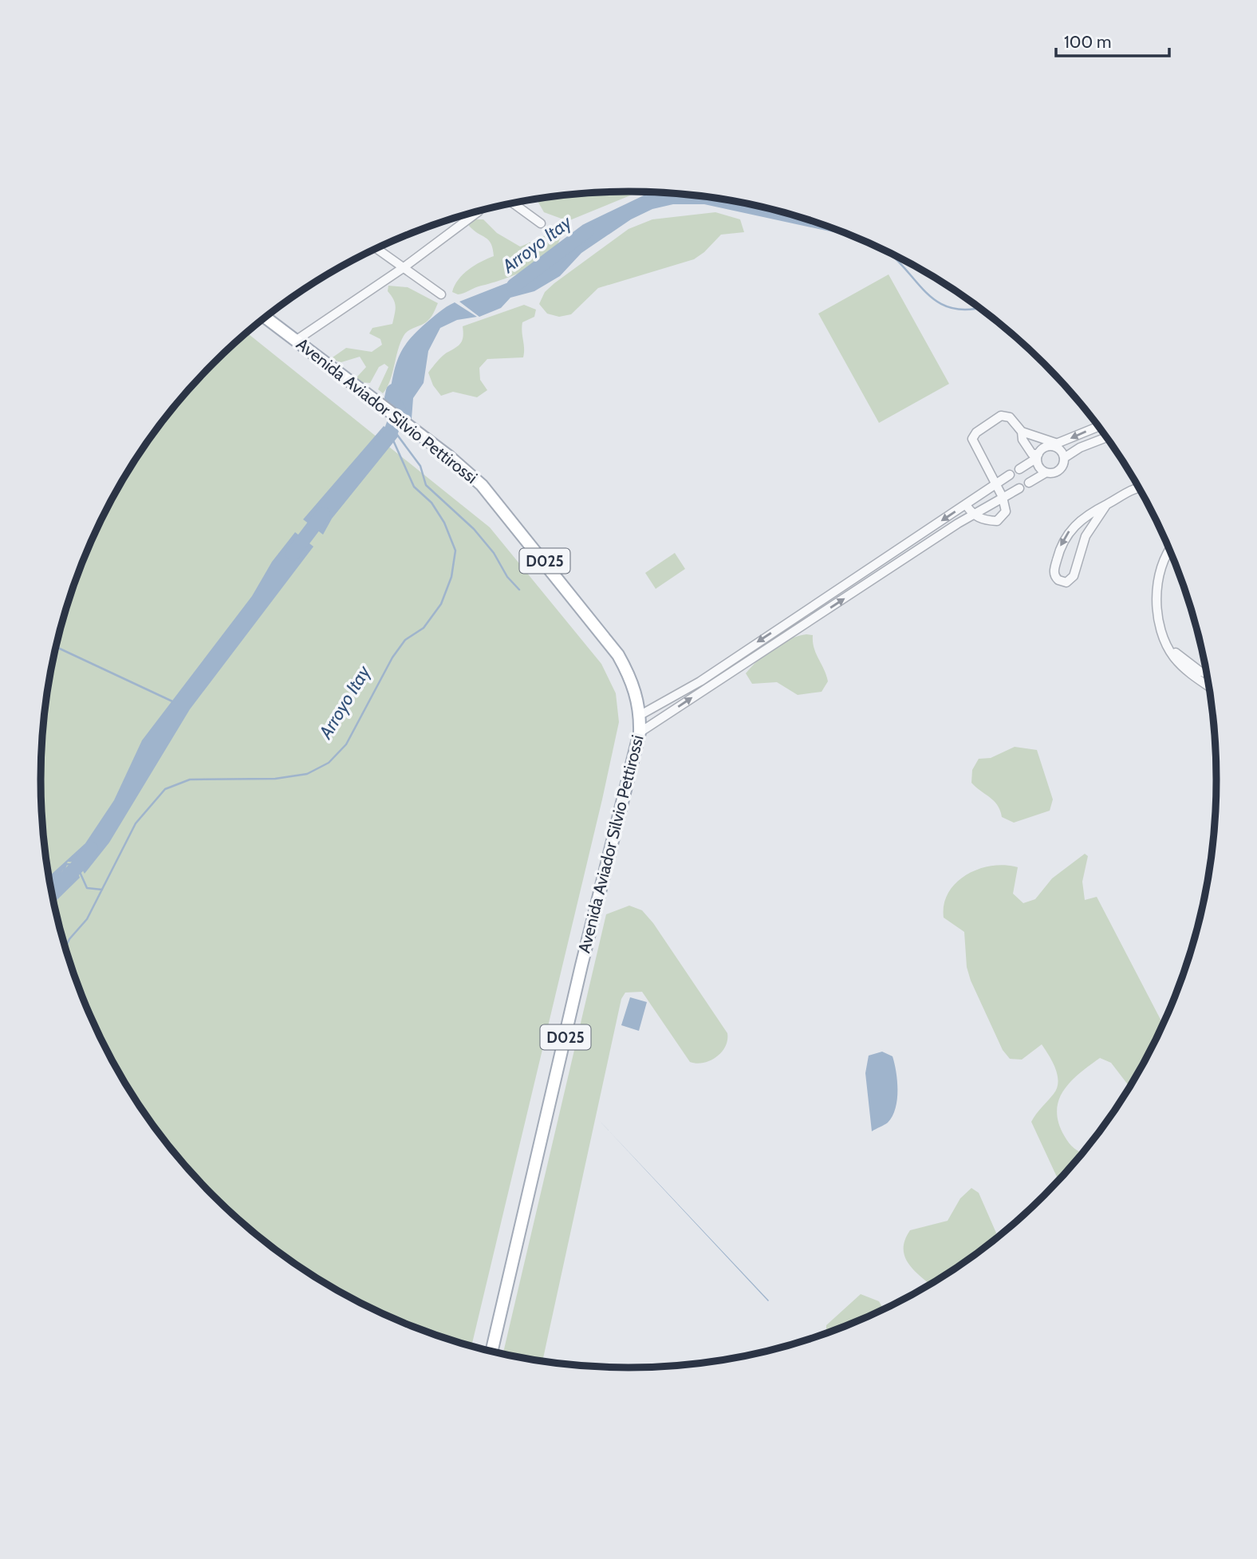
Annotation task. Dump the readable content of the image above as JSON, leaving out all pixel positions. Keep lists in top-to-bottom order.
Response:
{
  "streets": {
    "main road": ["Avenida Aviador Silvio Pettirossi", "D025"]
  },
  "water": ["Arroyo Itay"],
  "scale_bar": "100 m"
}
